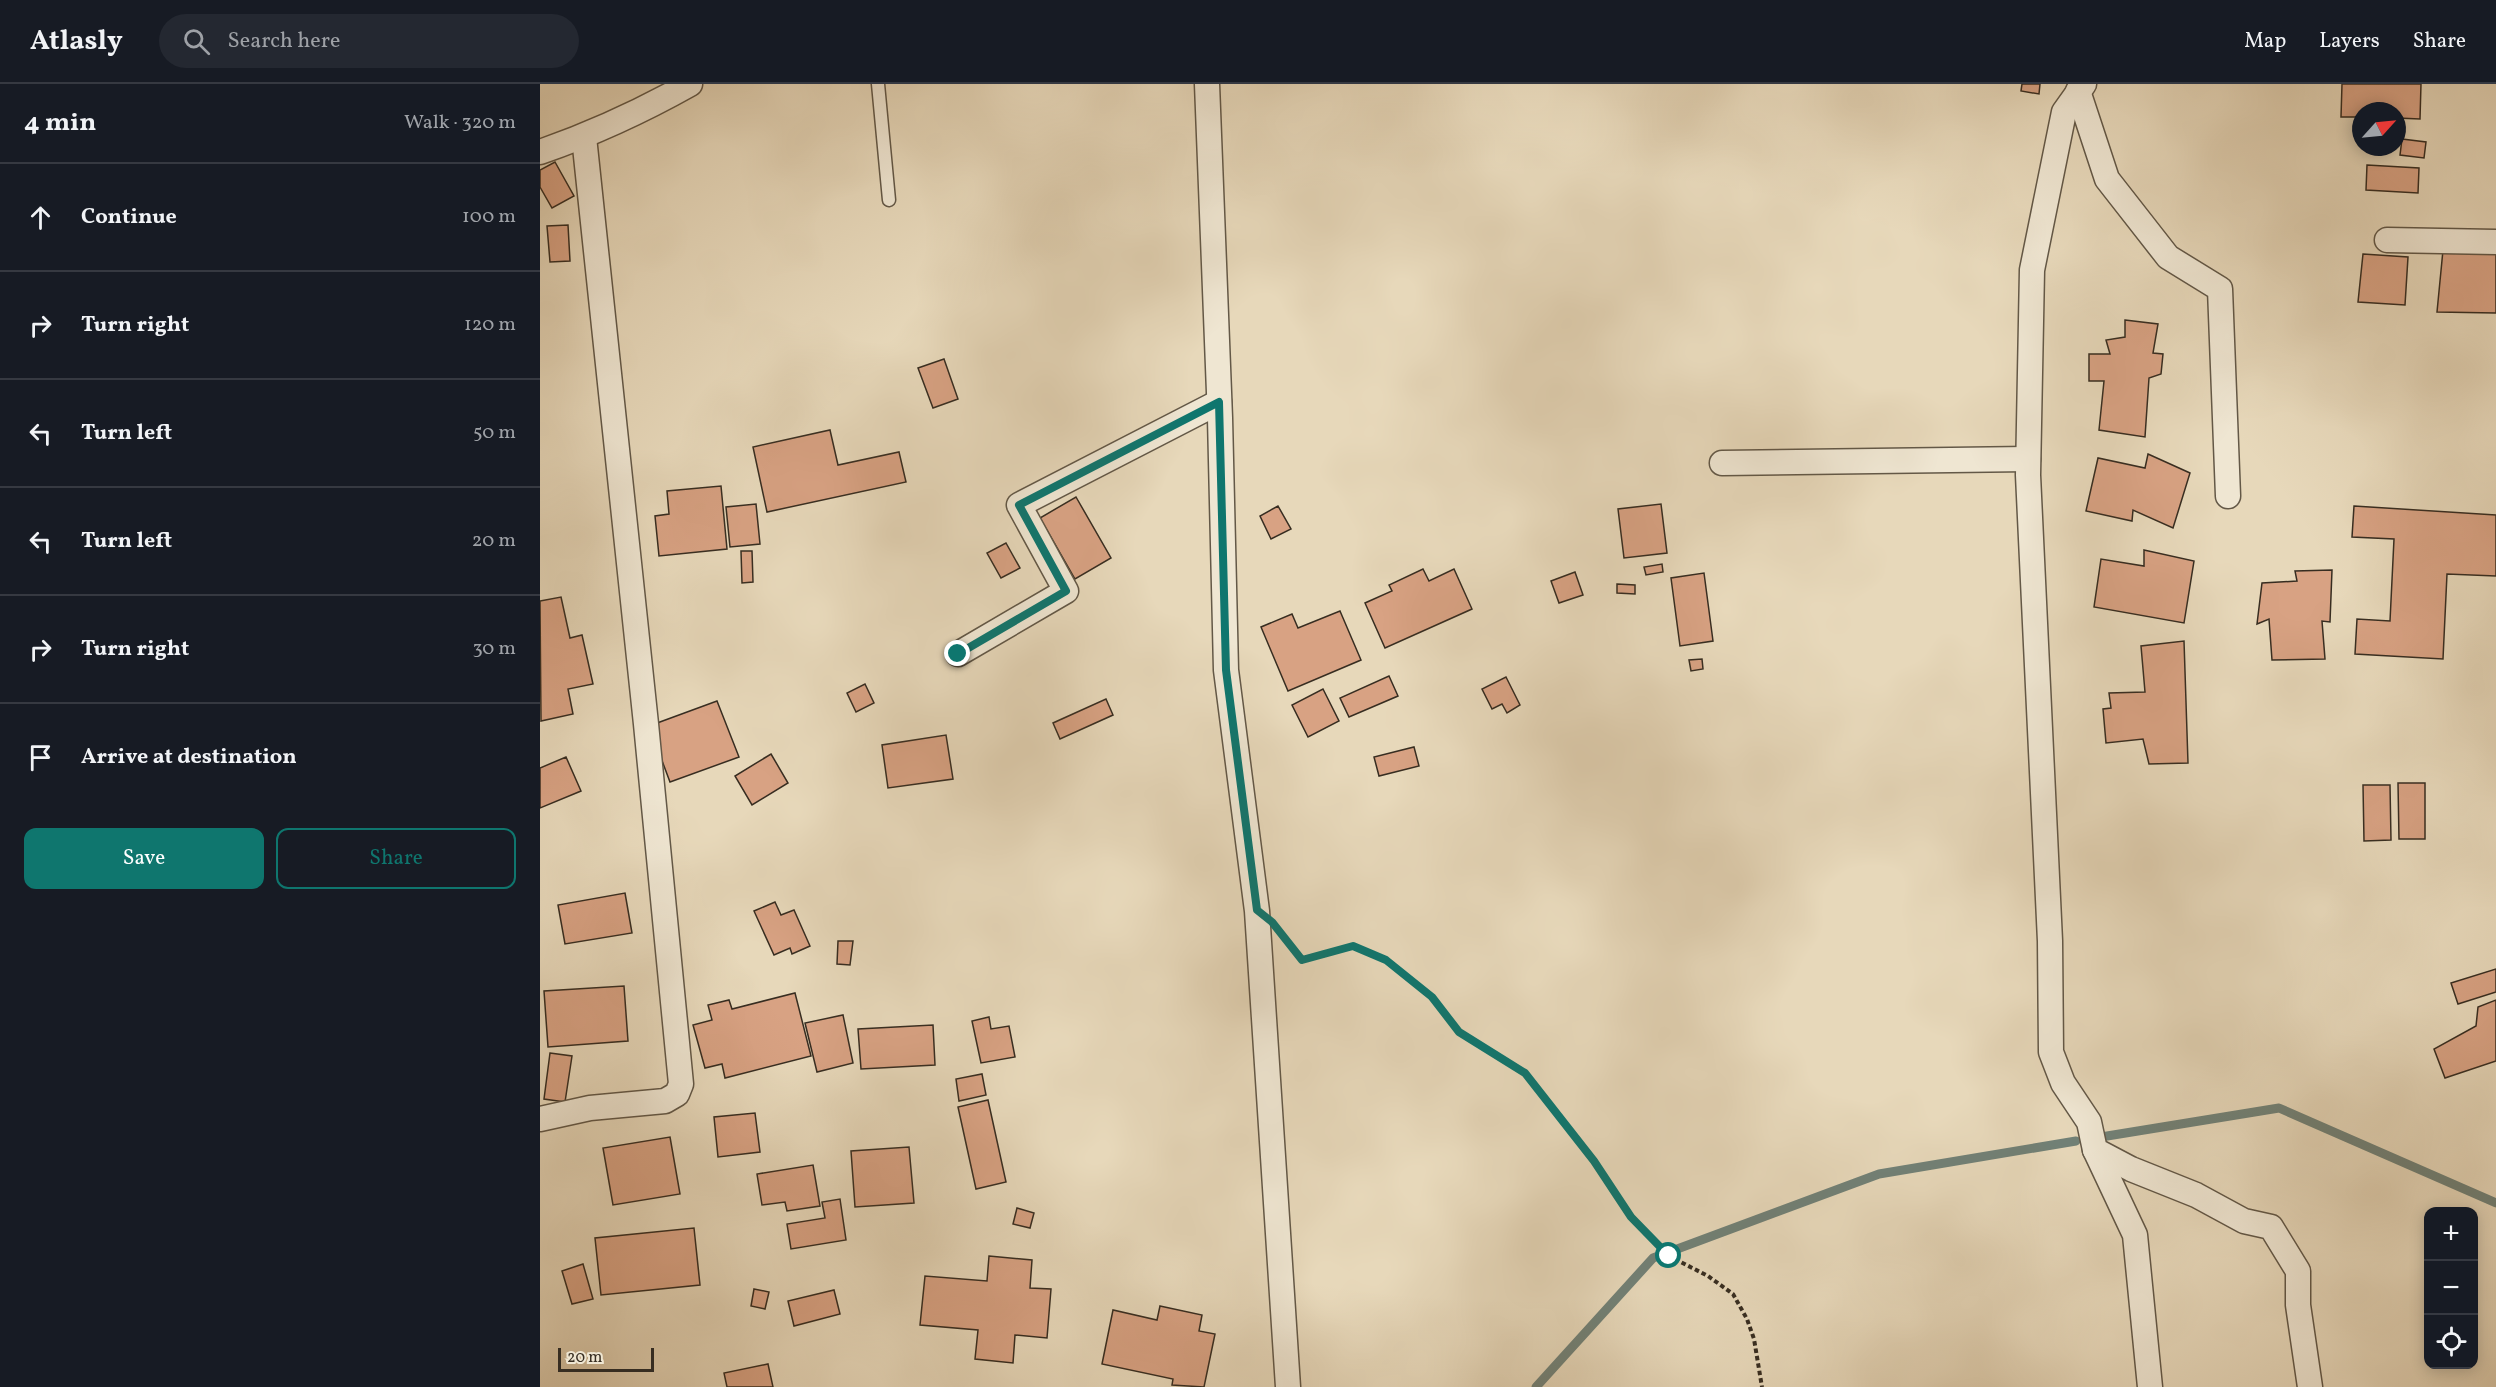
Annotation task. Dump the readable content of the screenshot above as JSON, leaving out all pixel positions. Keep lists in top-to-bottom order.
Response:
{
  "scale_bar": "20 m",
  "north": "top right",
  "page": {
    "header": "Atlasly",
    "search": "Search here",
    "nav": ["Map", "Layers", "Share"],
    "heading": ["4 min", "Walk · 320 m"],
    "list": [
      ["Continue", "100 m"],
      ["Turn right", "120 m"],
      ["Turn left", "50 m"],
      ["Turn left", "20 m"],
      ["Turn right", "30 m"],
      "Arrive at destination"
    ],
    "buttons": ["Save", "Share"],
    "map_buttons": ["+", "−"],
    "scale": "20 m"
  }
}
